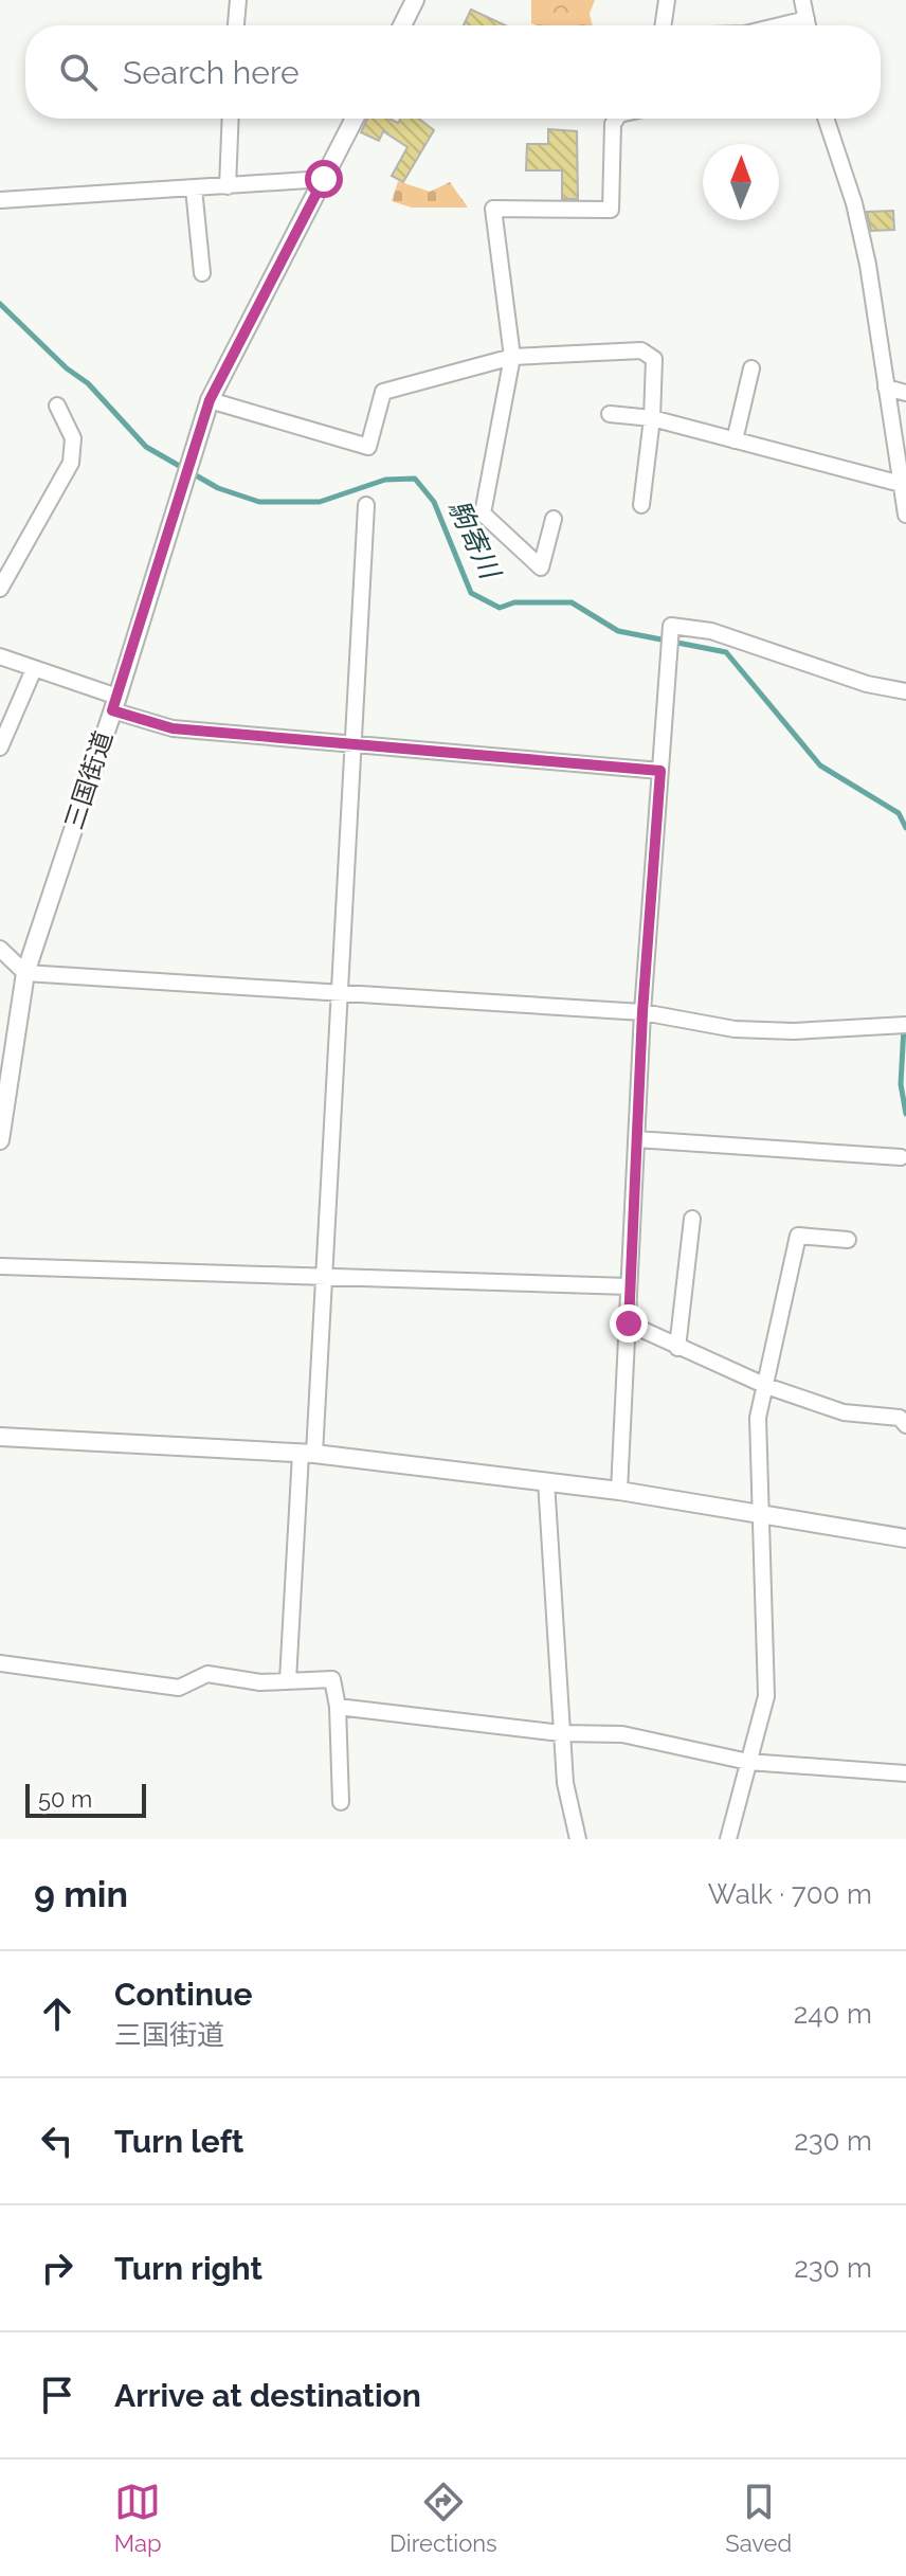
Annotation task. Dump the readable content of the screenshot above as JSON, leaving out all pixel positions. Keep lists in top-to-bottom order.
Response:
{
  "streets": {
    "street": ["三国街道"]
  },
  "water": ["駒寄川"],
  "scale_bar": "50 m",
  "north": "top",
  "page": {
    "search": "Search here",
    "scale": "50 m",
    "heading": ["9 min", "Walk · 700 m"],
    "list": [
      ["Continue", "三国街道", "240 m"],
      ["Turn left", "230 m"],
      ["Turn right", "230 m"],
      "Arrive at destination"
    ],
    "nav": ["Map", "Directions", "Saved"]
  }
}
